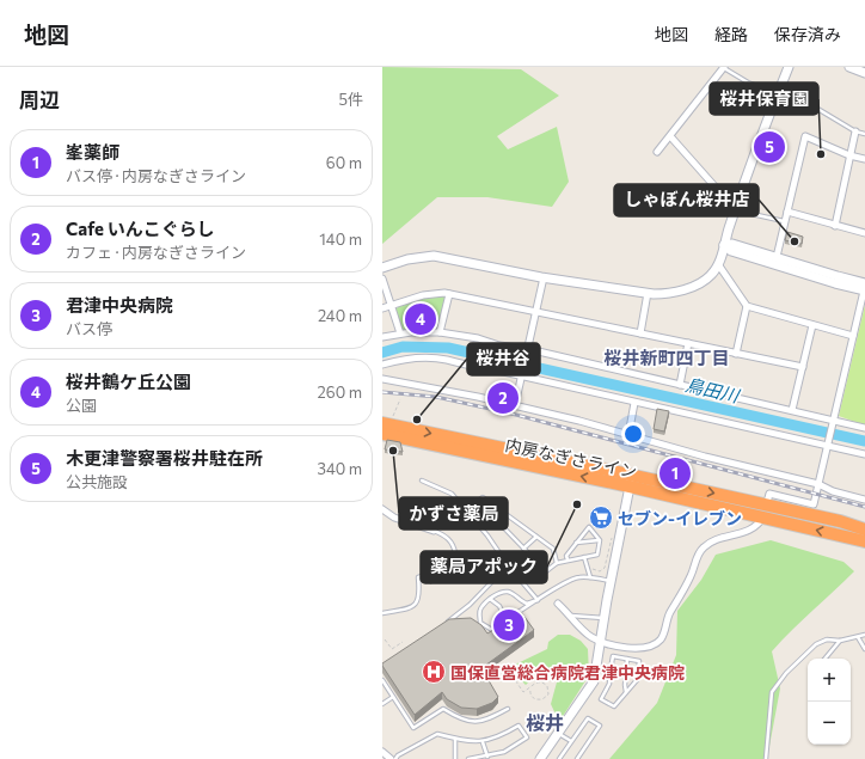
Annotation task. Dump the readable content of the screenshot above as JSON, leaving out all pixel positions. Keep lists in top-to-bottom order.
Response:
{
  "streets": {
    "highway": ["内房なぎさライン"]
  },
  "districts": ["桜井新町四丁目", "桜井"],
  "water": ["鳥田川"],
  "places": {
    "other": [
      "桜井保育園",
      "しゃぼん桜井店",
      "桜井谷",
      "かずさ薬局",
      "薬局アポック"
    ],
    "supermarket": ["セブン-イレブン"],
    "hospital": ["国保直営総合病院君津中央病院"]
  },
  "page": {
    "header": "地図",
    "nav": ["地図", "経路", "保存済み"],
    "heading": ["周辺", "5件"],
    "list": [
      {
        "mark": "1",
        "name": "峯薬師",
        "note": "バス停 · 内房なぎさライン",
        "value": "60 m"
      },
      {
        "mark": "2",
        "name": "Cafe いんこぐらし",
        "note": "カフェ · 内房なぎさライン",
        "value": "140 m"
      },
      {
        "mark": "3",
        "name": "君津中央病院",
        "note": "バス停",
        "value": "240 m"
      },
      {
        "mark": "4",
        "name": "桜井鶴ケ丘公園",
        "note": "公園",
        "value": "260 m"
      },
      {
        "mark": "5",
        "name": "木更津警察署桜井駐在所",
        "note": "公共施設",
        "value": "340 m"
      }
    ],
    "pins": [
      "5",
      "4",
      "2",
      "1",
      "3"
    ],
    "map_buttons": ["+", "−"]
  }
}
